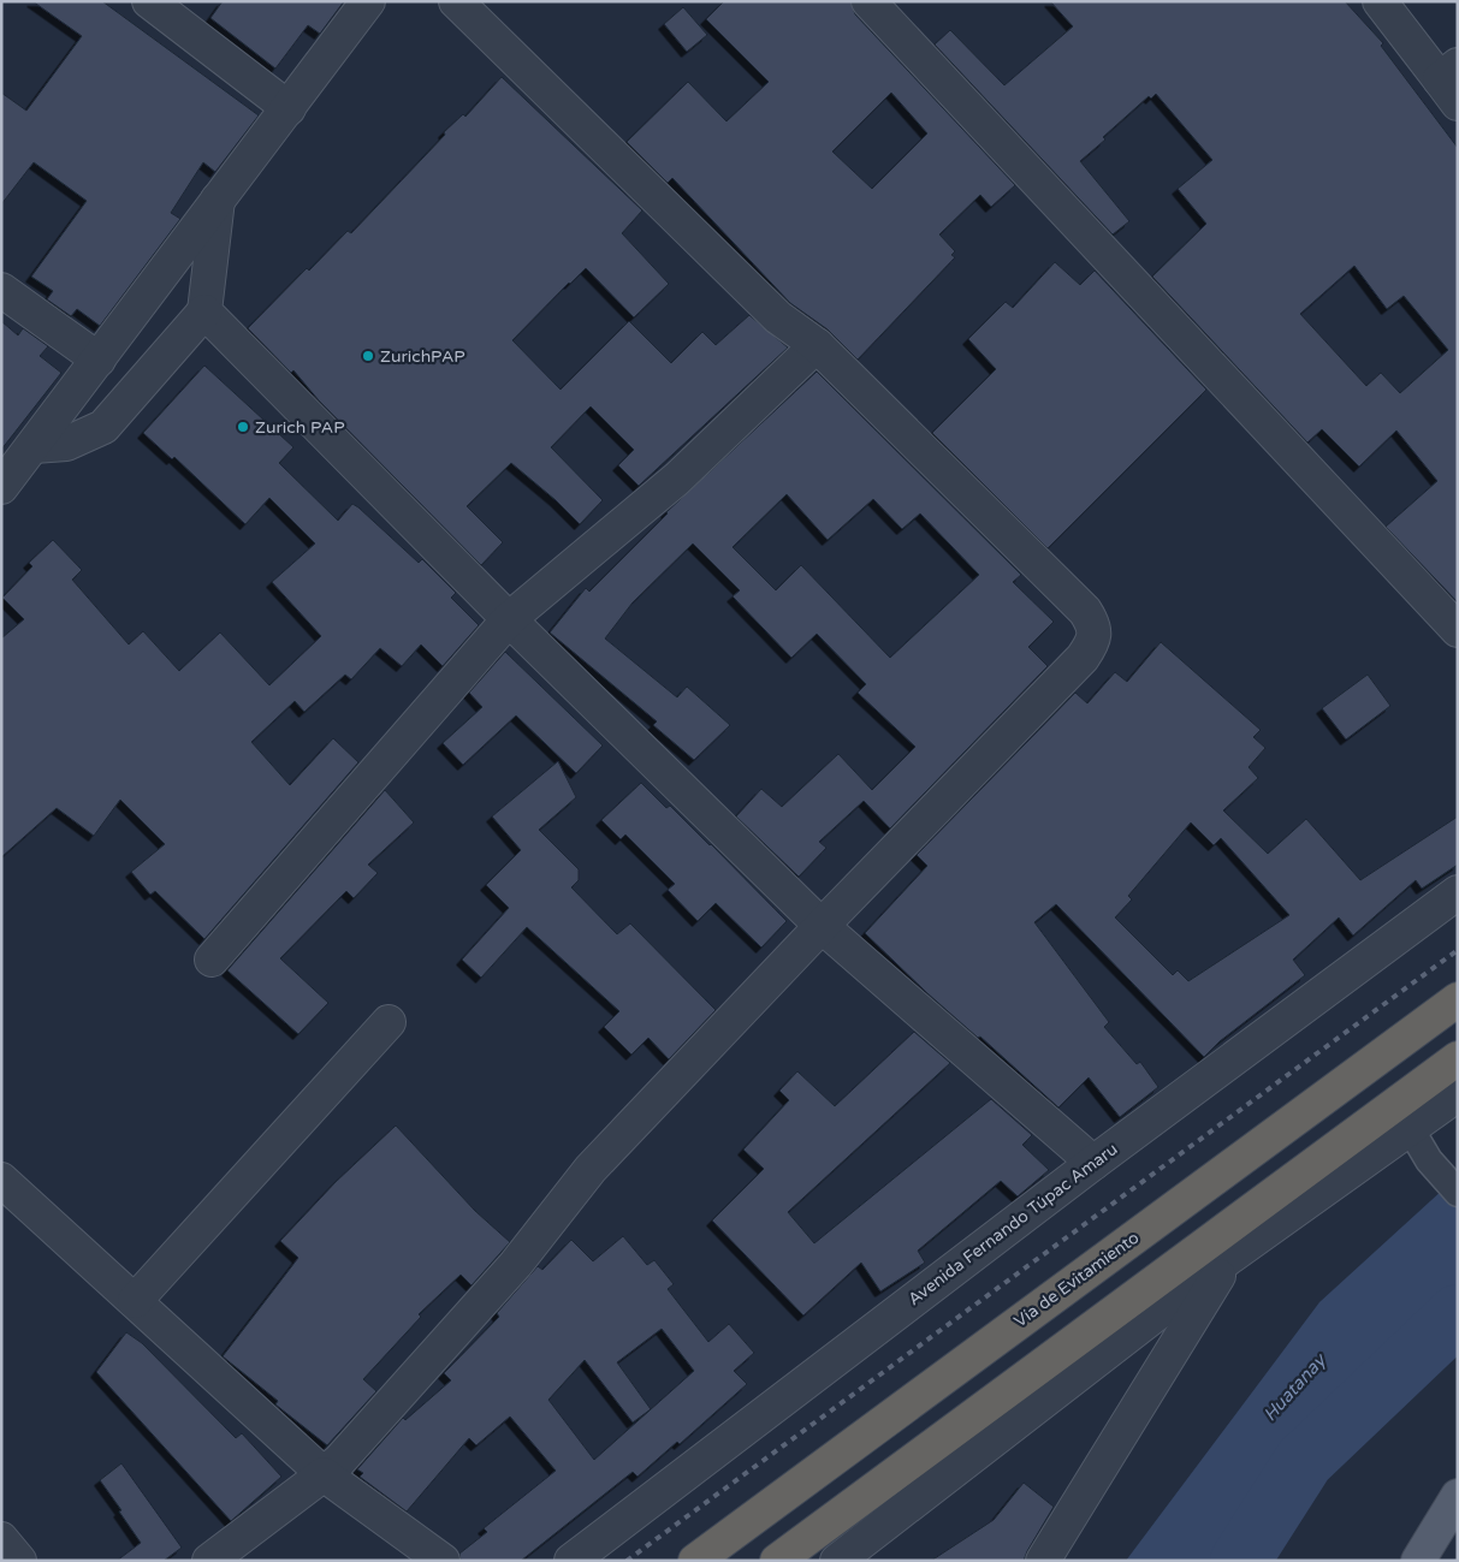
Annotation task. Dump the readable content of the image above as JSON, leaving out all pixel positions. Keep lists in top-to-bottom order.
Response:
{
  "streets": {
    "highway": ["Vía de Evitamiento"],
    "street": ["Avenida Fernando Túpac Amaru"]
  },
  "water": ["Huatanay"],
  "places": ["ZurichPAP", "Zurich PAP"]
}
